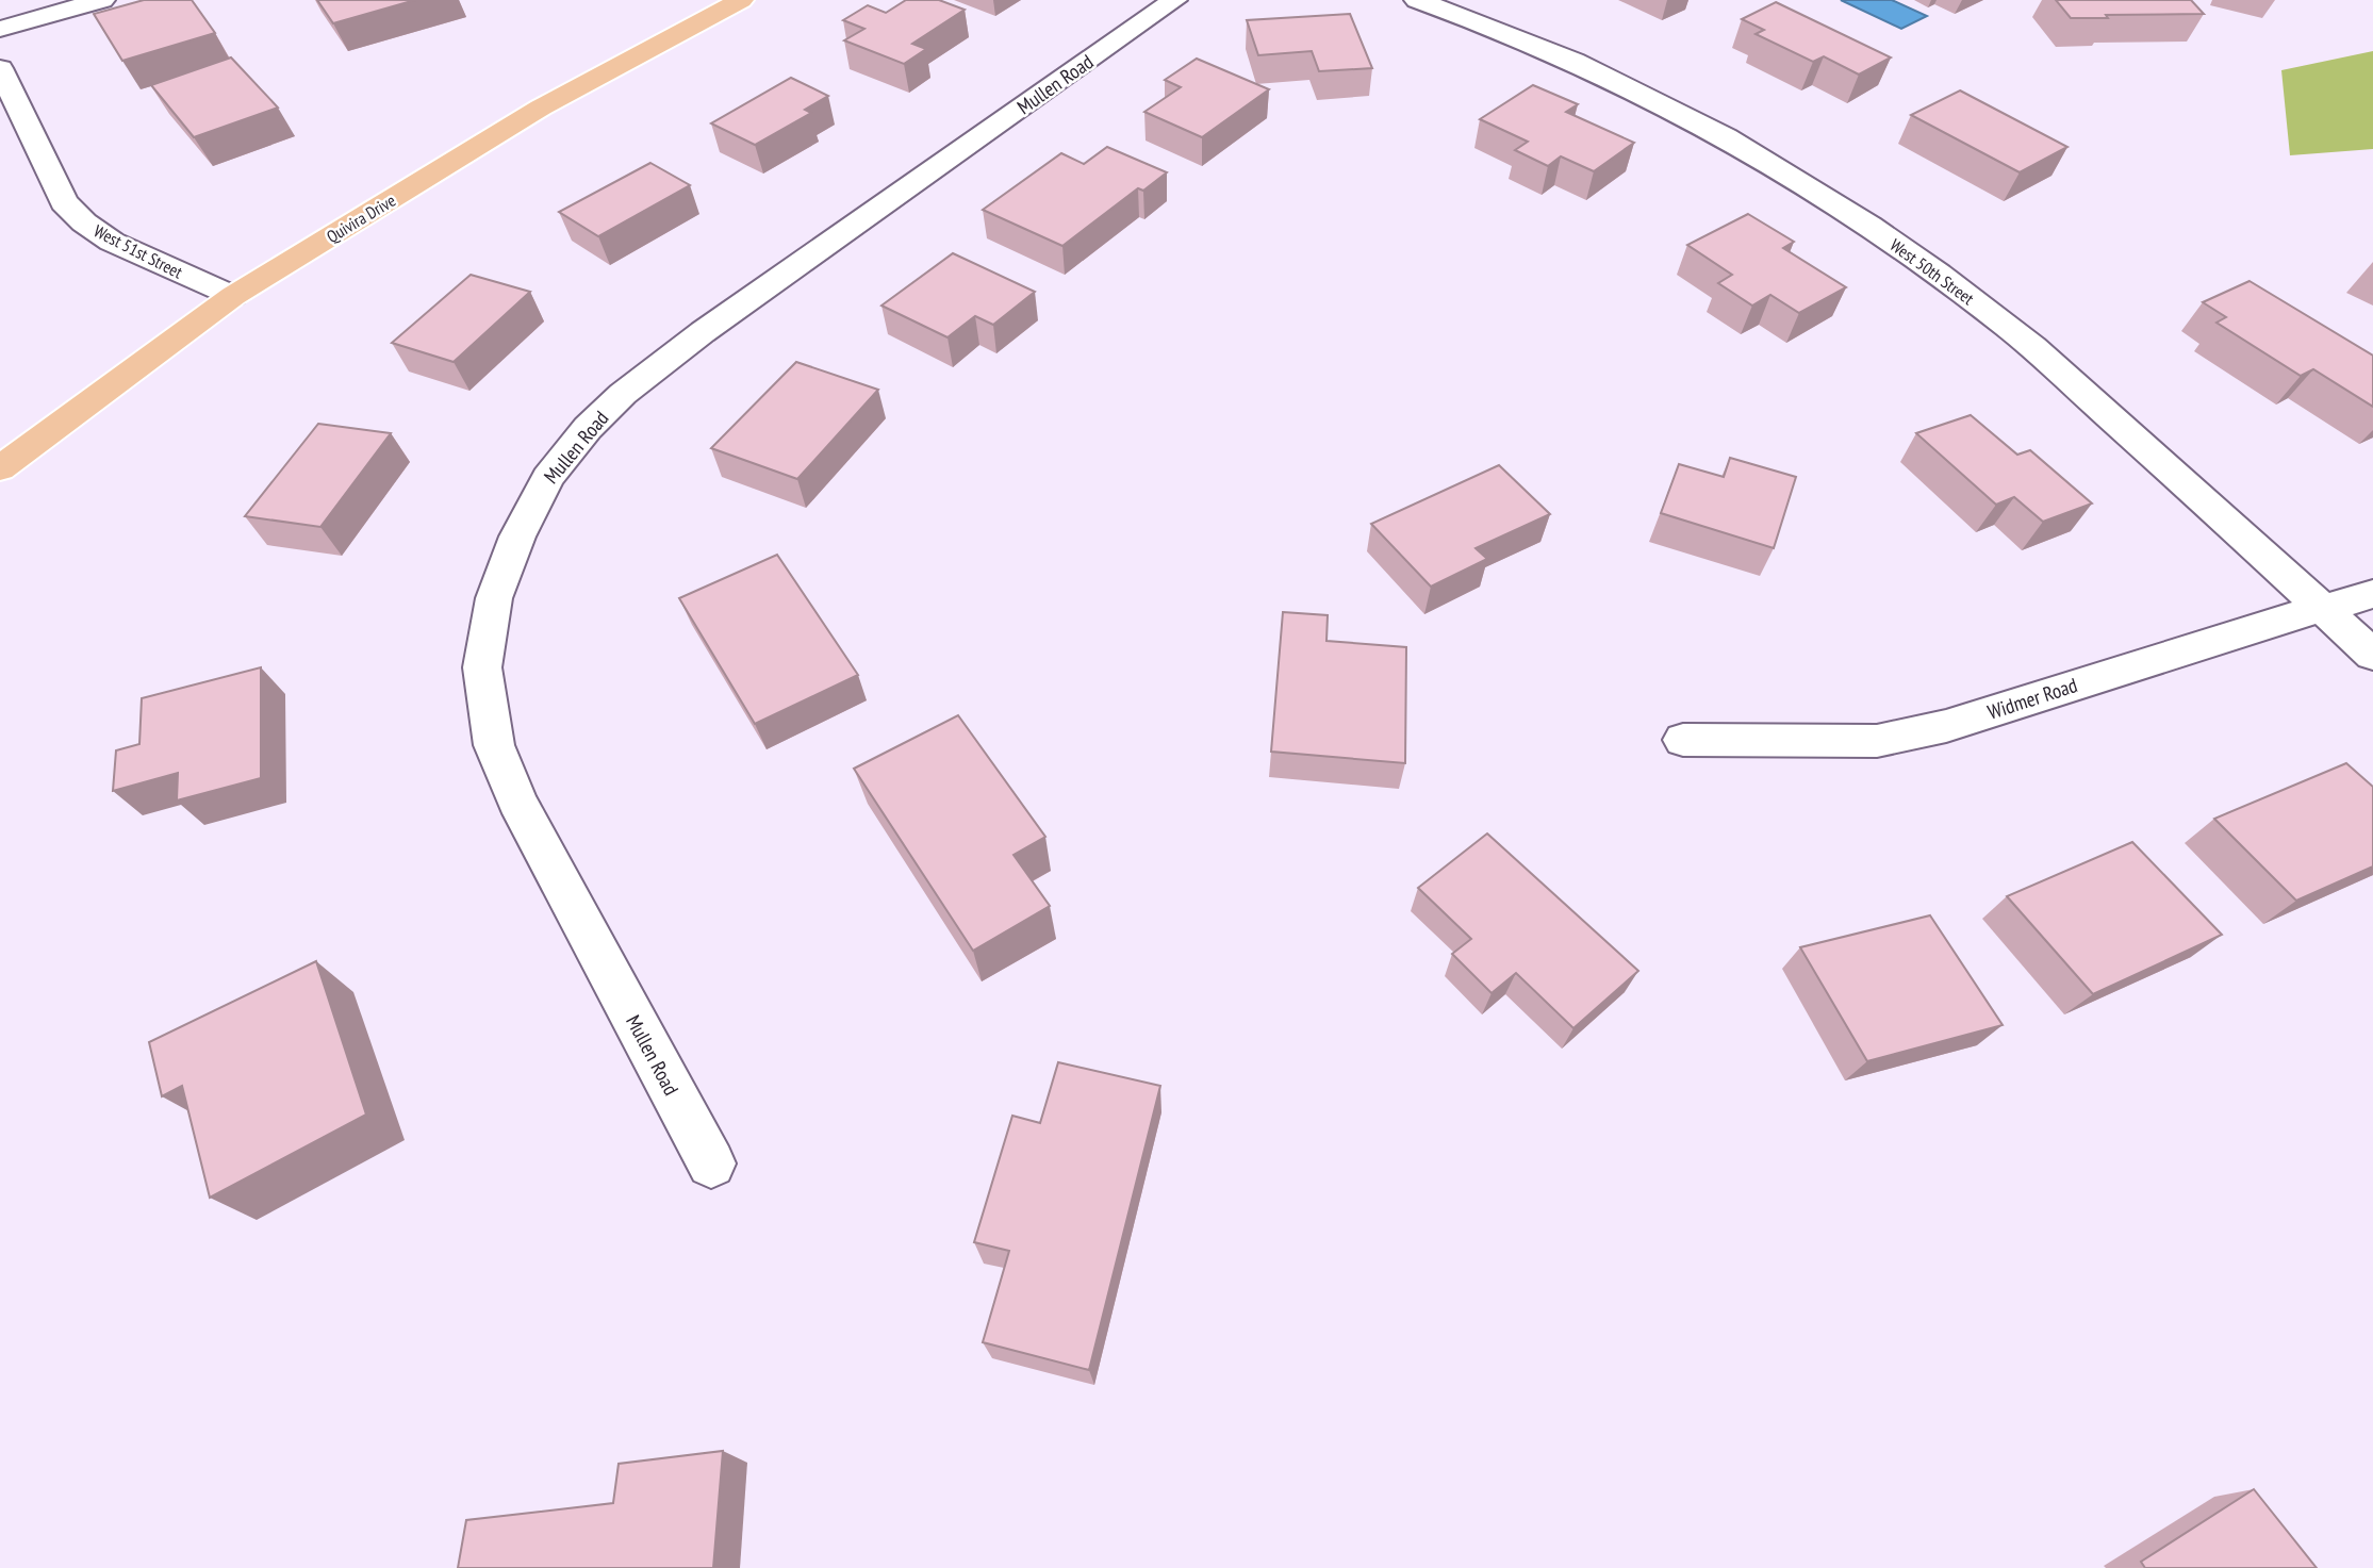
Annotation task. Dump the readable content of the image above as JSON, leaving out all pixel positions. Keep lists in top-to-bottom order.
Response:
{
  "streets": {
    "main road": ["Quivira Drive"],
    "street": [
      "Mullen Road",
      "West 51st Street",
      "West 50th Street",
      "Widmer Road"
    ]
  },
  "crossings": [
    ["Quivira Drive", "West 51st Street"],
    ["West 50th Street", "Widmer Road"]
  ]
}
